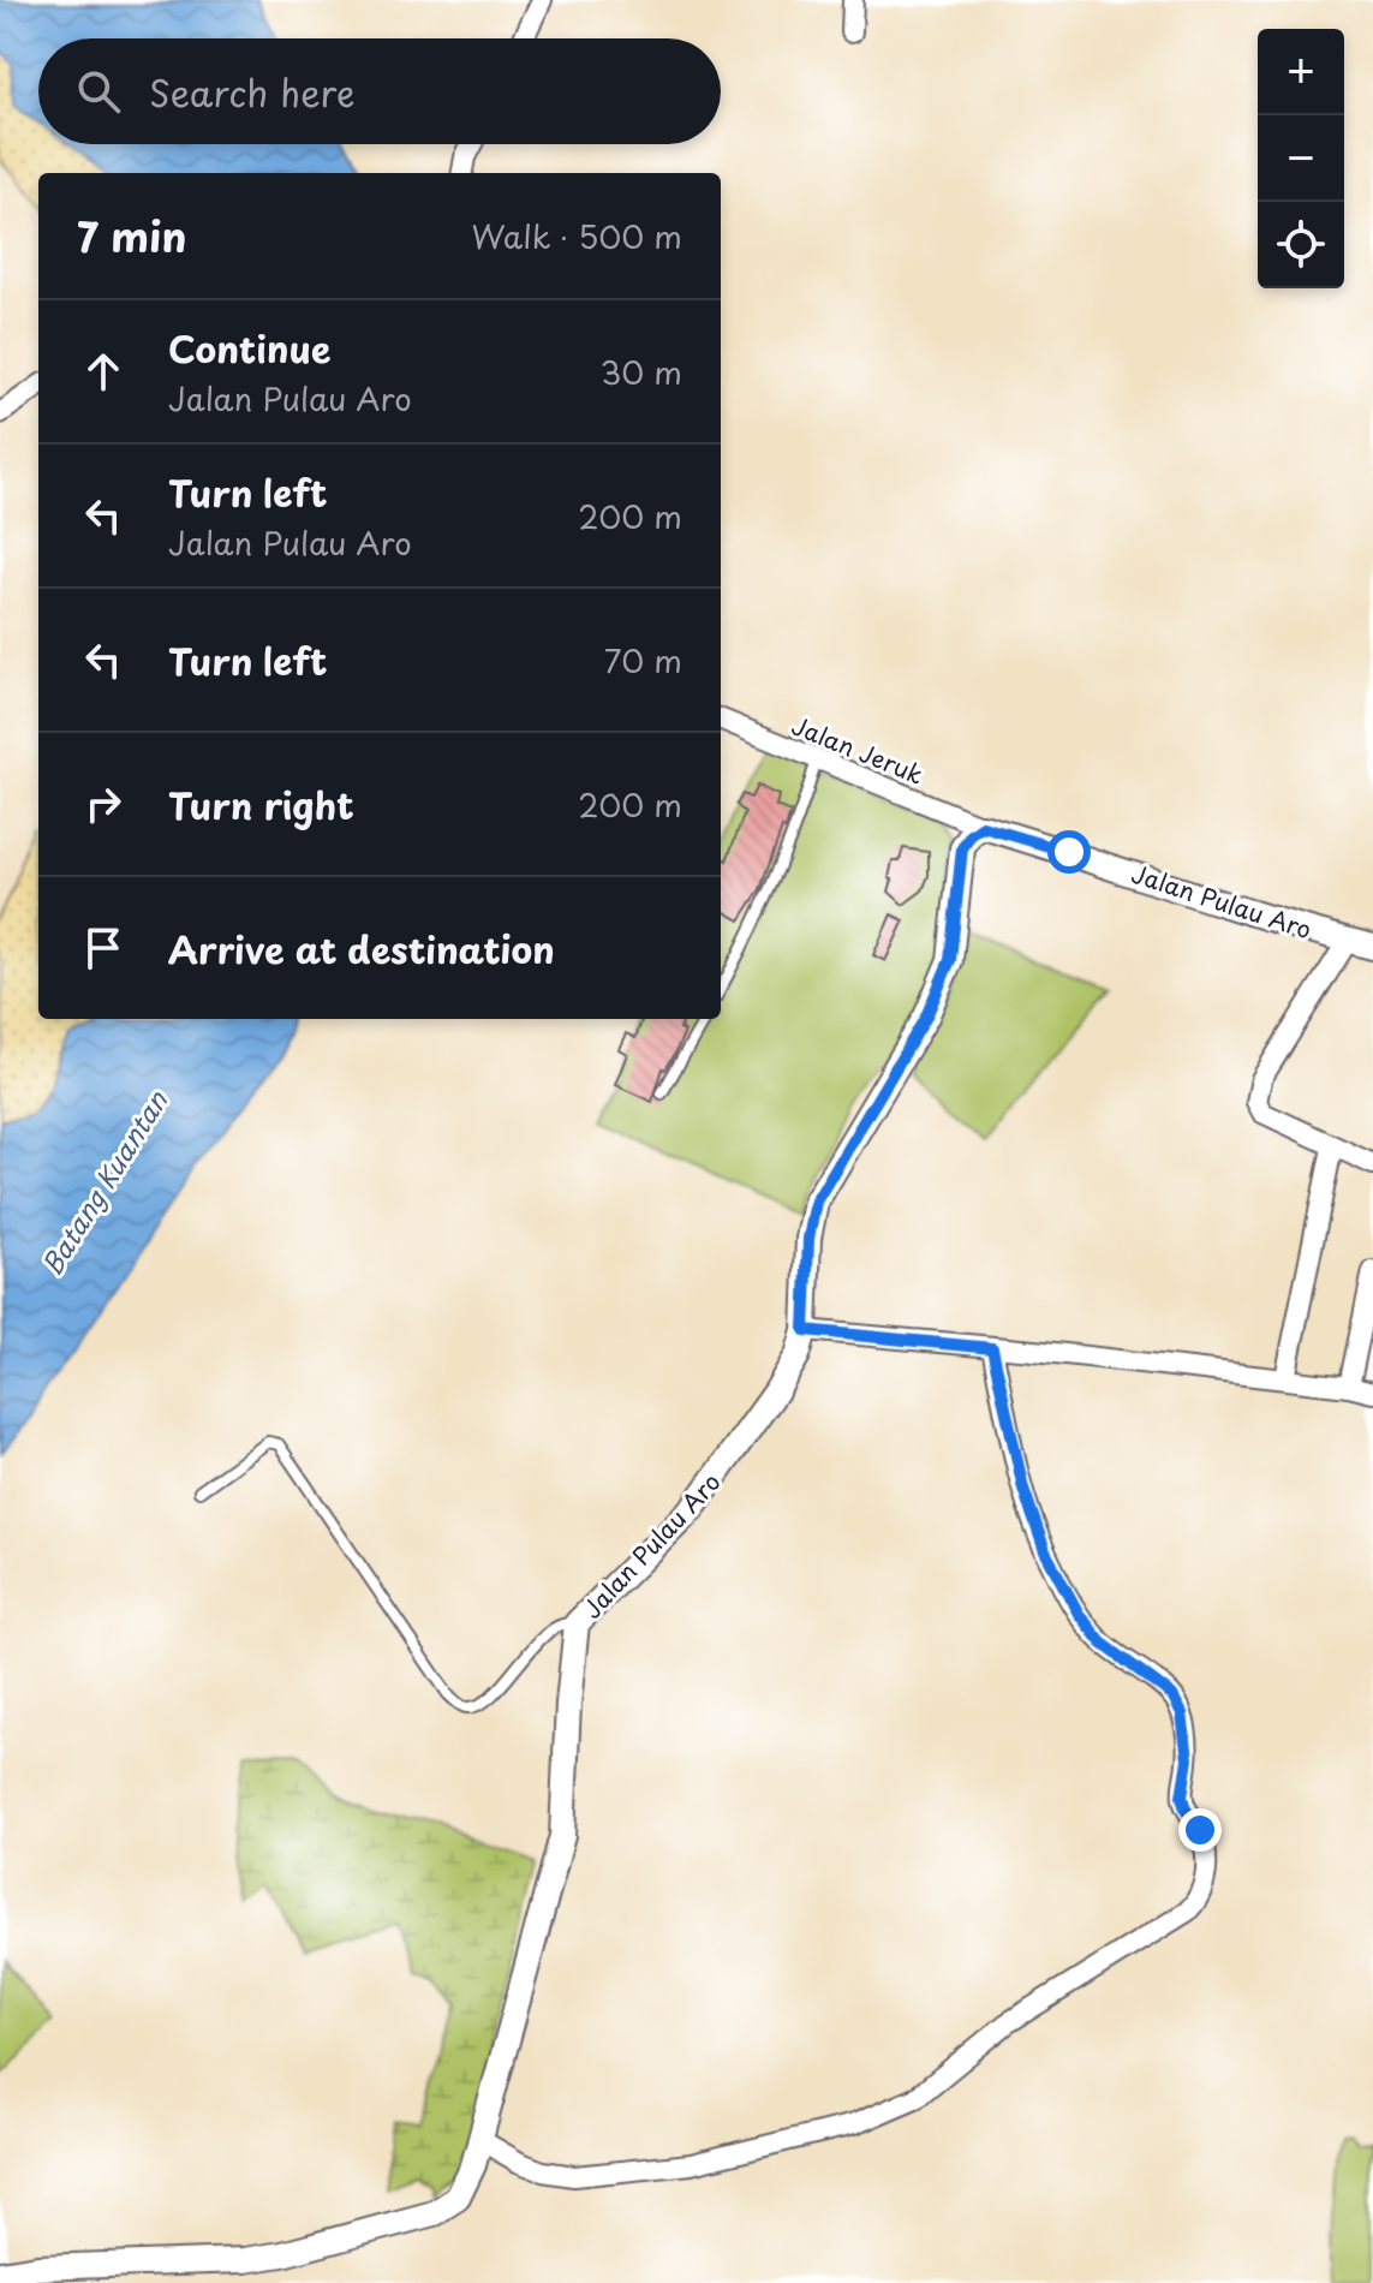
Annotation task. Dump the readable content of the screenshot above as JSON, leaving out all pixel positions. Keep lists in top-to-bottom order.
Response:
{
  "streets": {
    "street": ["Jalan Jeruk", "Jalan Pulau Aro"]
  },
  "crossings": [
    ["Jalan Jeruk", "Jalan Pulau Aro"]
  ],
  "water": ["Batang Kuantan"],
  "page": {
    "map_buttons": ["+", "−"],
    "search": "Search here",
    "heading": ["7 min", "Walk · 500 m"],
    "list": [
      ["Continue", "Jalan Pulau Aro", "30 m"],
      ["Turn left", "Jalan Pulau Aro", "200 m"],
      ["Turn left", "70 m"],
      ["Turn right", "200 m"],
      "Arrive at destination"
    ]
  }
}
